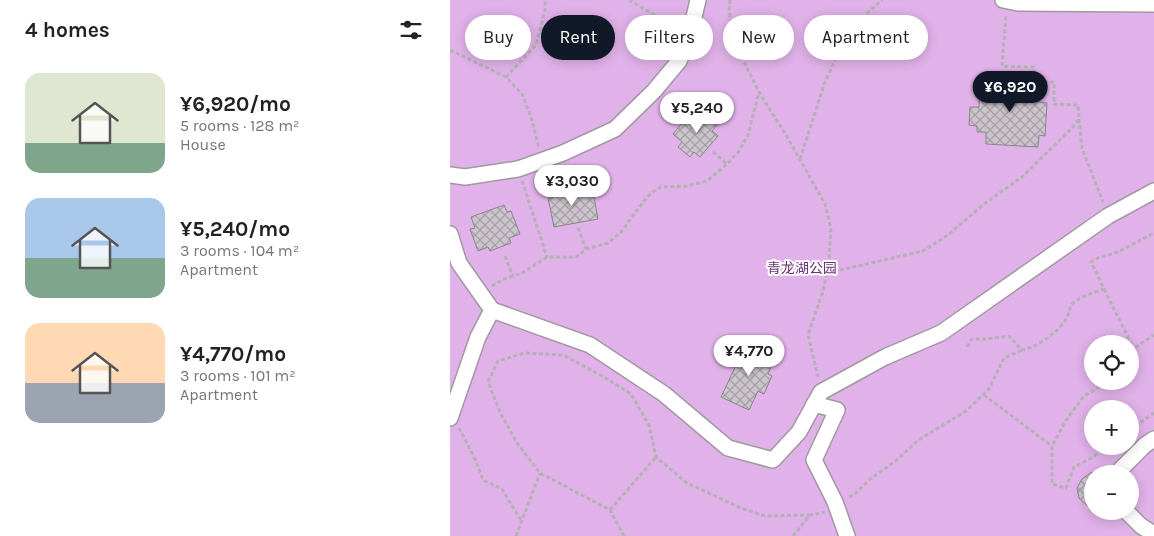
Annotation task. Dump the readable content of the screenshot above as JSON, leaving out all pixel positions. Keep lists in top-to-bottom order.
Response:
{
  "parks": ["青龙湖公园"],
  "page": {
    "heading": "4 homes",
    "chip": [
      "Buy",
      "Rent",
      "Filters",
      "New",
      "Apartment"
    ],
    "list": [
      {
        "name": "¥6,920/mo",
        "note": "5 rooms · 128 m² · House"
      },
      {
        "name": "¥5,240/mo",
        "note": "3 rooms · 104 m² · Apartment"
      },
      {
        "name": "¥4,770/mo",
        "note": "3 rooms · 101 m² · Apartment"
      }
    ],
    "price": [
      "¥6,920",
      "¥5,240",
      "¥3,030",
      "¥4,770"
    ],
    "map_buttons": ["+", "−"]
  }
}
